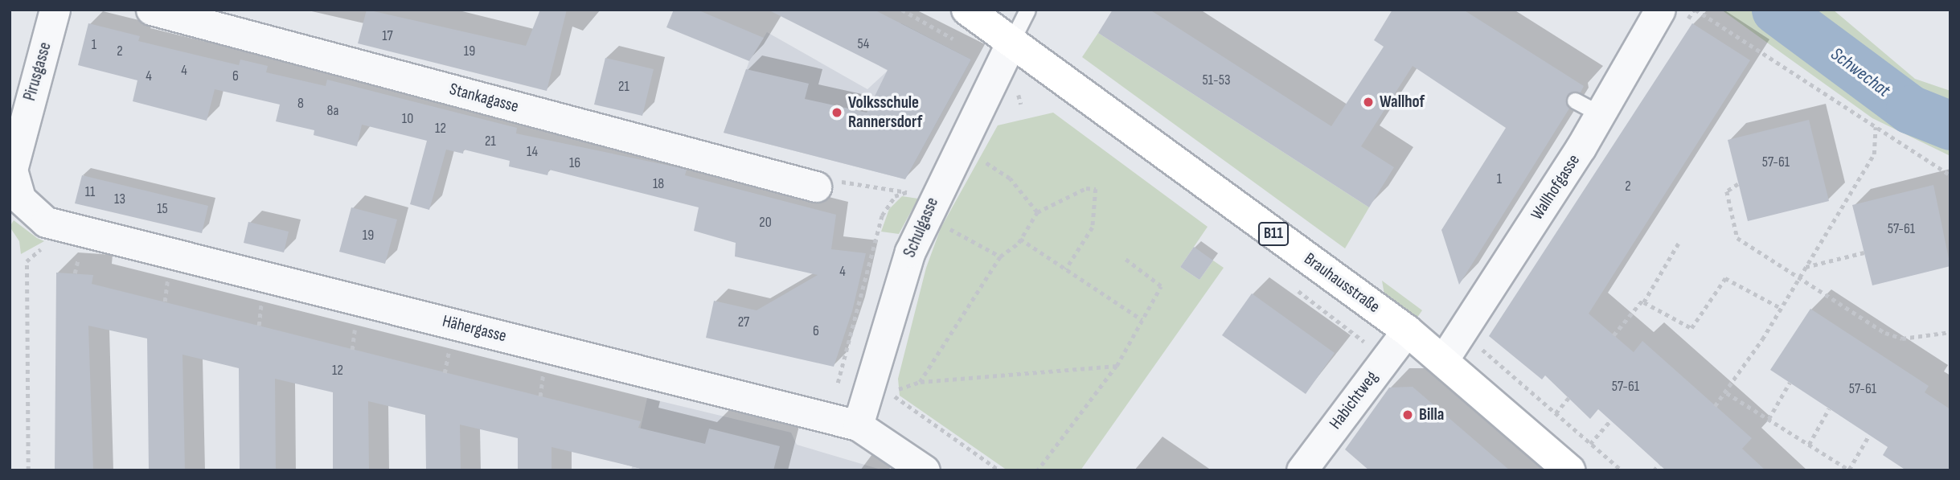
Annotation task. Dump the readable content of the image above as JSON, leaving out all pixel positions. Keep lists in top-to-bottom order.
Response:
{
  "streets": {
    "main road": ["B11", "Brauhausstraße"],
    "street": [
      "Pirusgasse",
      "Stankagasse",
      "Wallhofgasse",
      "Schulgasse",
      "Hähergasse",
      "Habichtweg"
    ]
  },
  "crossings": [
    ["Pirusgasse", "Hähergasse"],
    ["Wallhofgasse", "Brauhausstraße"],
    ["Schulgasse", "Brauhausstraße"],
    ["Schulgasse", "Hähergasse"],
    ["Brauhausstraße", "Habichtweg"]
  ],
  "water": ["Schwechat"],
  "places": ["Wallhof", "Volksschule Rannersdorf", "Billa"],
  "house_numbers": [
    "17",
    "54",
    "1",
    "2",
    "19",
    "4",
    "4",
    "6",
    "51-53",
    "21",
    "8",
    "8a",
    "10",
    "12",
    "21",
    "14",
    "57-61",
    "16",
    "1",
    "18",
    "2",
    "11",
    "13",
    "15",
    "20",
    "57-61",
    "19",
    "4",
    "27",
    "6",
    "12",
    "57-61",
    "57-61"
  ]
}
